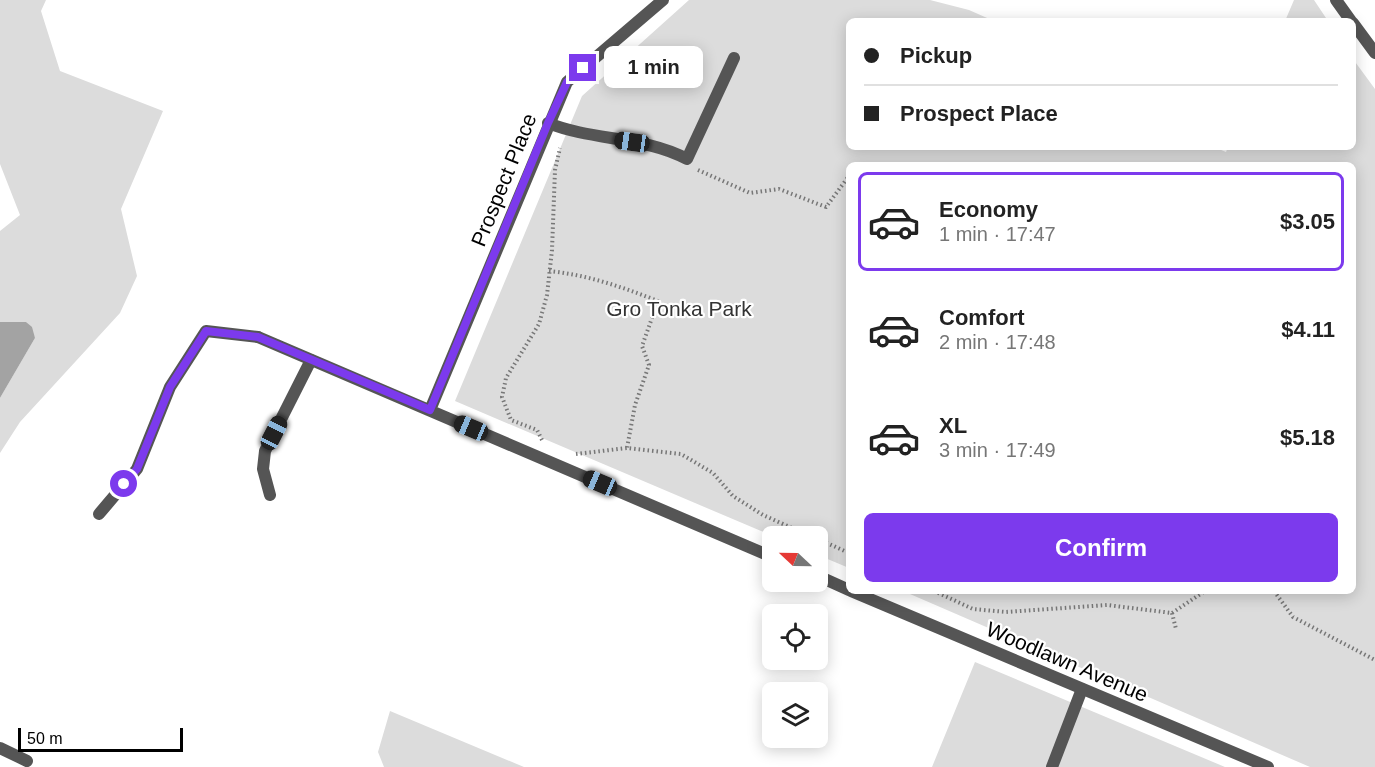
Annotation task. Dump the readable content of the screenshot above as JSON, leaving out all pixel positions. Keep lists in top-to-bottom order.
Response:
{
  "streets": {
    "street": ["Prospect Place", "Woodlawn Avenue"]
  },
  "parks": ["Gro Tonka Park"],
  "scale_bar": "50 m",
  "north": "left",
  "page": {
    "banner": ["Pickup", "Prospect Place"],
    "bubble": "1 min",
    "list": [
      {
        "name": "Economy",
        "note": "1 min · 17:47",
        "value": "$3.05"
      },
      {
        "name": "Comfort",
        "note": "2 min · 17:48",
        "value": "$4.11"
      },
      {
        "name": "XL",
        "note": "3 min · 17:49",
        "value": "$5.18"
      }
    ],
    "buttons": "Confirm",
    "scale": "50 m"
  }
}
